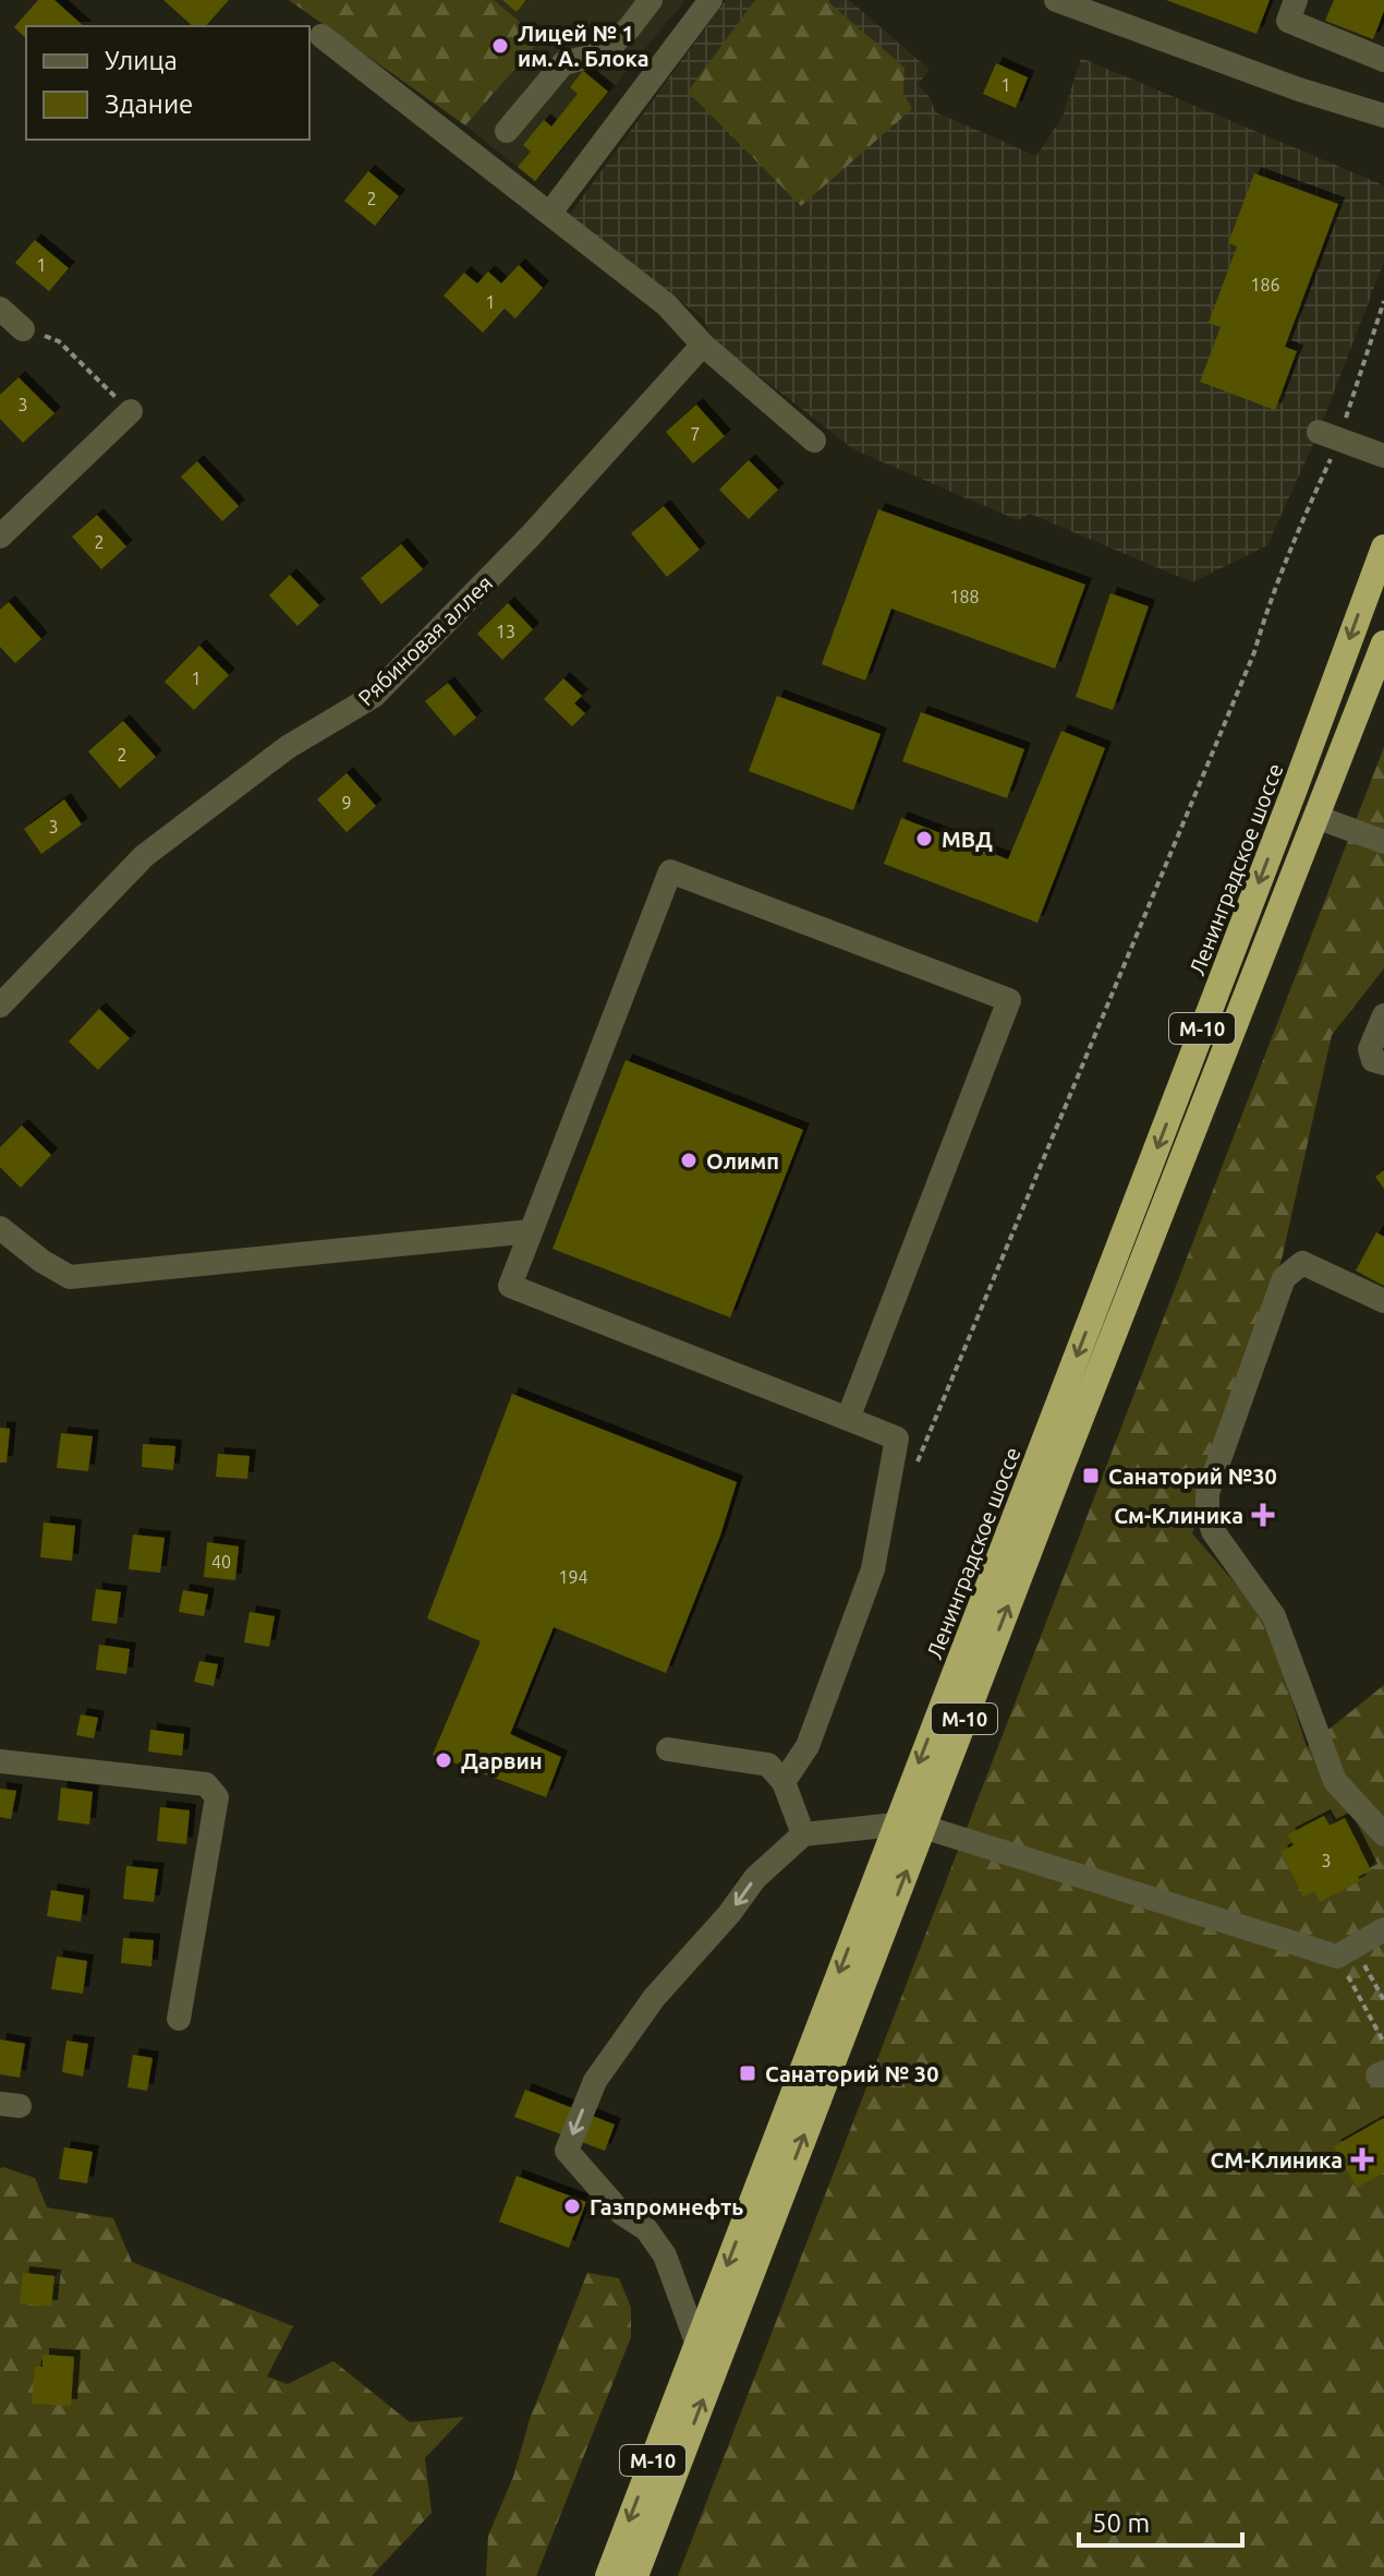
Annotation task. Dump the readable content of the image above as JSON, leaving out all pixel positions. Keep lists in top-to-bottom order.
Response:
{
  "streets": {
    "highway": ["Ленинградское шоссе", "М-10"],
    "street": ["Рябиновая аллея"]
  },
  "places": {
    "other": [
      "Лицей № 1 им. А. Блока",
      "МВД",
      "Олимп",
      "Дарвин",
      "Газпромнефть"
    ],
    "transit": ["Санаторий №30", "Санаторий № 30"],
    "health": ["См-Клиника", "СМ-Клиника"]
  },
  "house_numbers": [
    "1",
    "2",
    "1",
    "186",
    "1",
    "3",
    "7",
    "2",
    "188",
    "13",
    "1",
    "2",
    "9",
    "3",
    "40",
    "194",
    "3"
  ],
  "legend": ["Улица", "Здание"],
  "scale_bar": "50 m"
}
